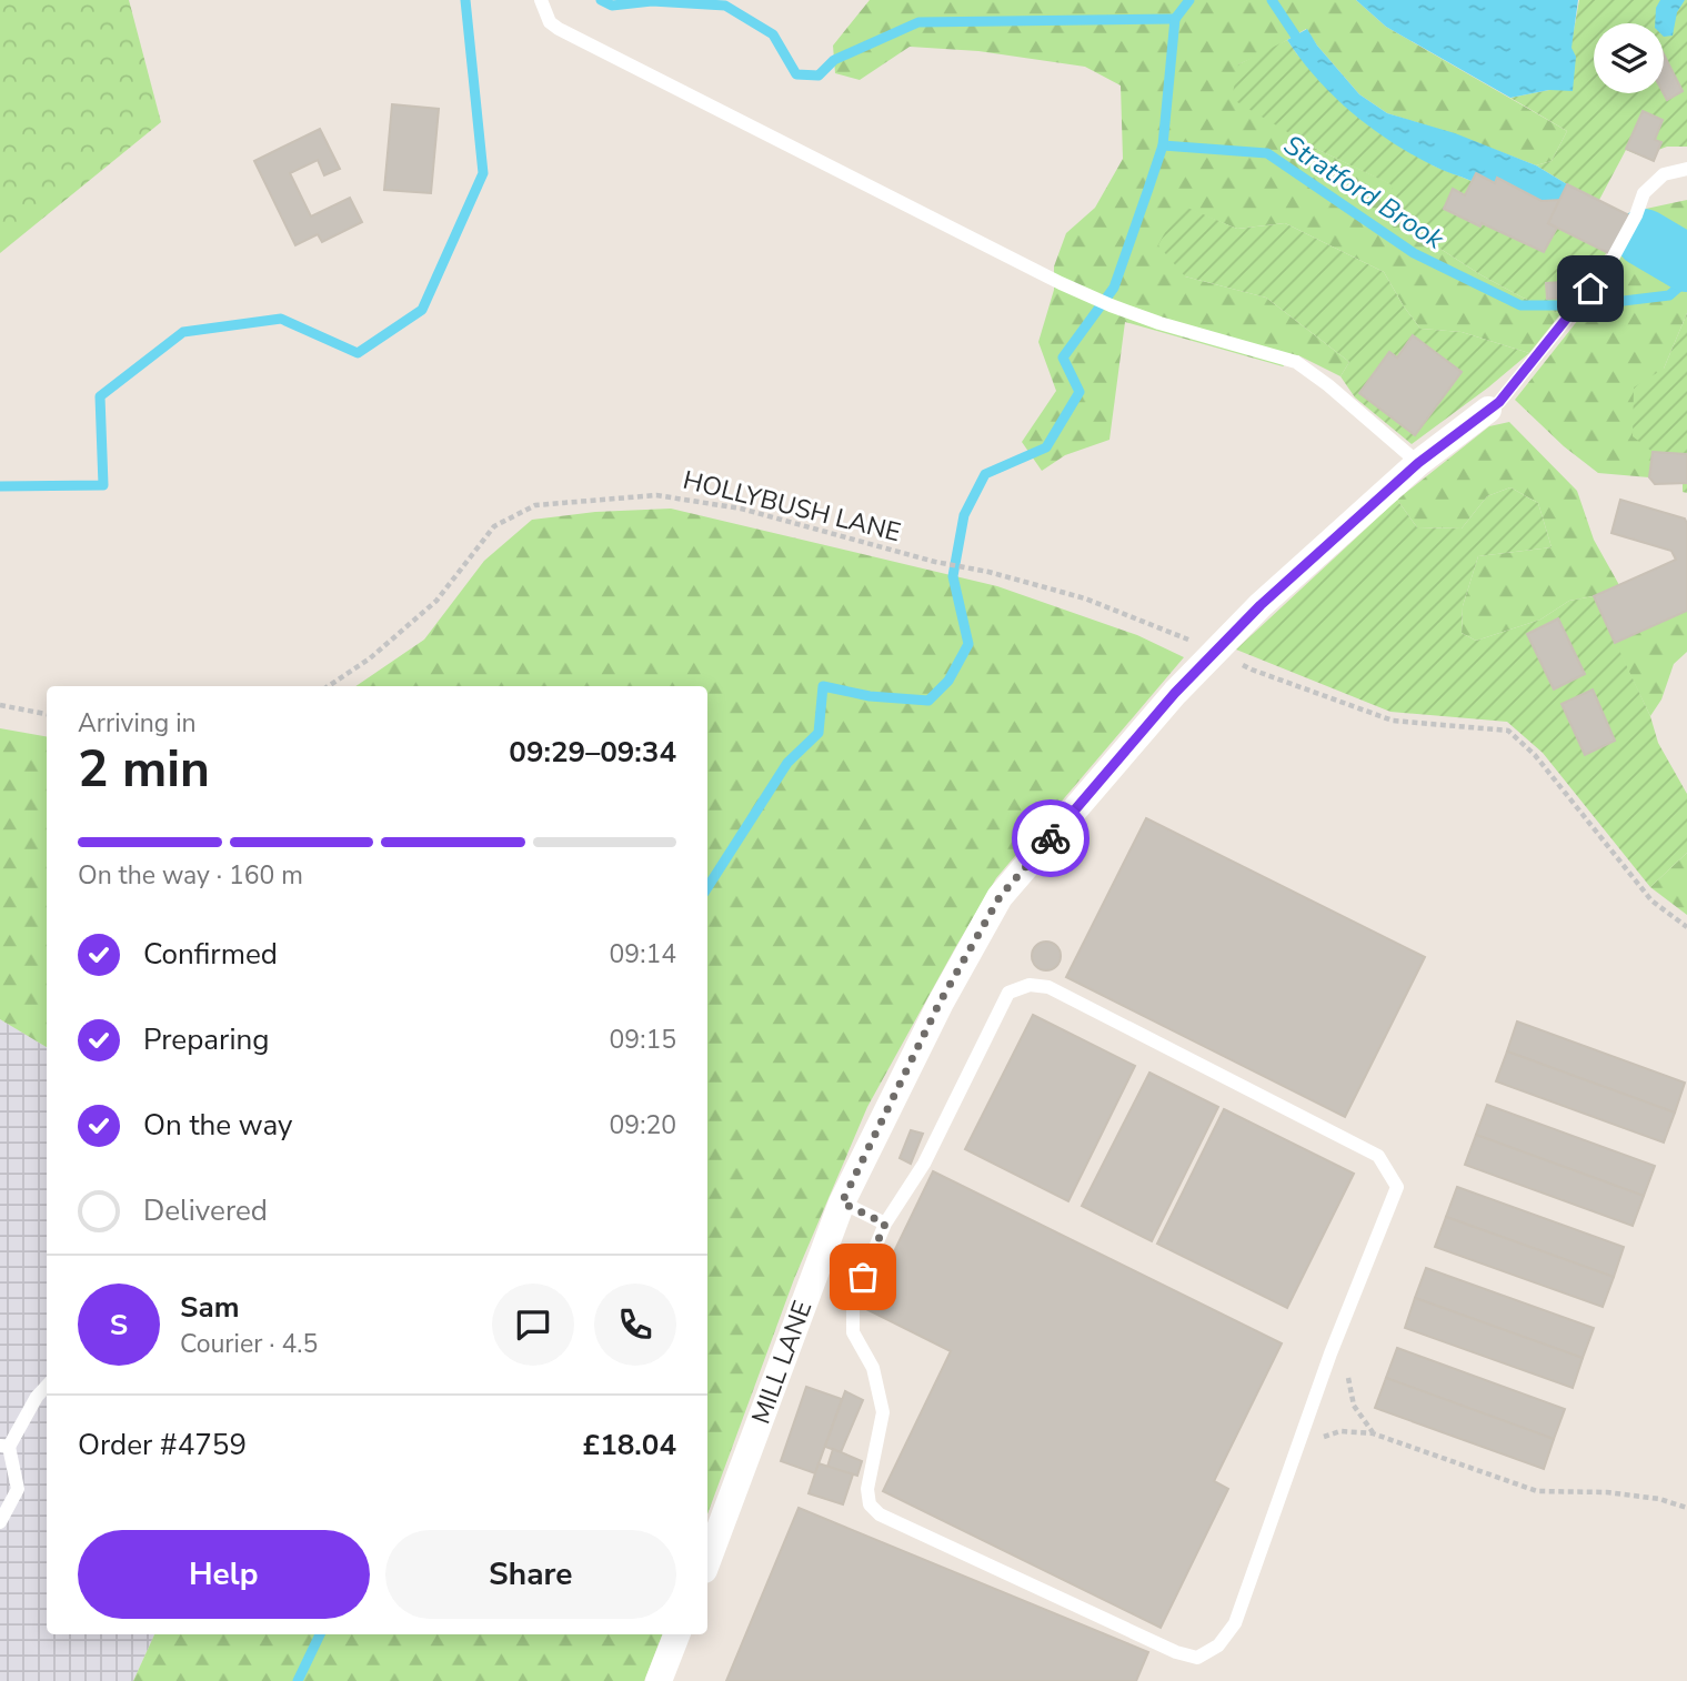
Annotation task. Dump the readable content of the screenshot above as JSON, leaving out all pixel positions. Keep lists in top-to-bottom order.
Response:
{
  "streets": {
    "street": ["MILL LANE"],
    "path": ["HOLLYBUSH LANE"]
  },
  "crossings": [
    ["HOLLYBUSH LANE", "MILL LANE"]
  ],
  "water": ["Stratford Brook"],
  "page": {
    "heading": ["2 min", "Arriving in", "09:29–09:34"],
    "panel": [
      "Sam",
      "Courier · 4.5",
      "Order #4759",
      "£18.04"
    ],
    "bar": "On the way · 160 m",
    "list": [
      ["Confirmed", "09:14"],
      ["Preparing", "09:15"],
      ["On the way", "09:20"],
      "Delivered"
    ],
    "round": "S",
    "buttons": ["Help", "Share"]
  }
}
